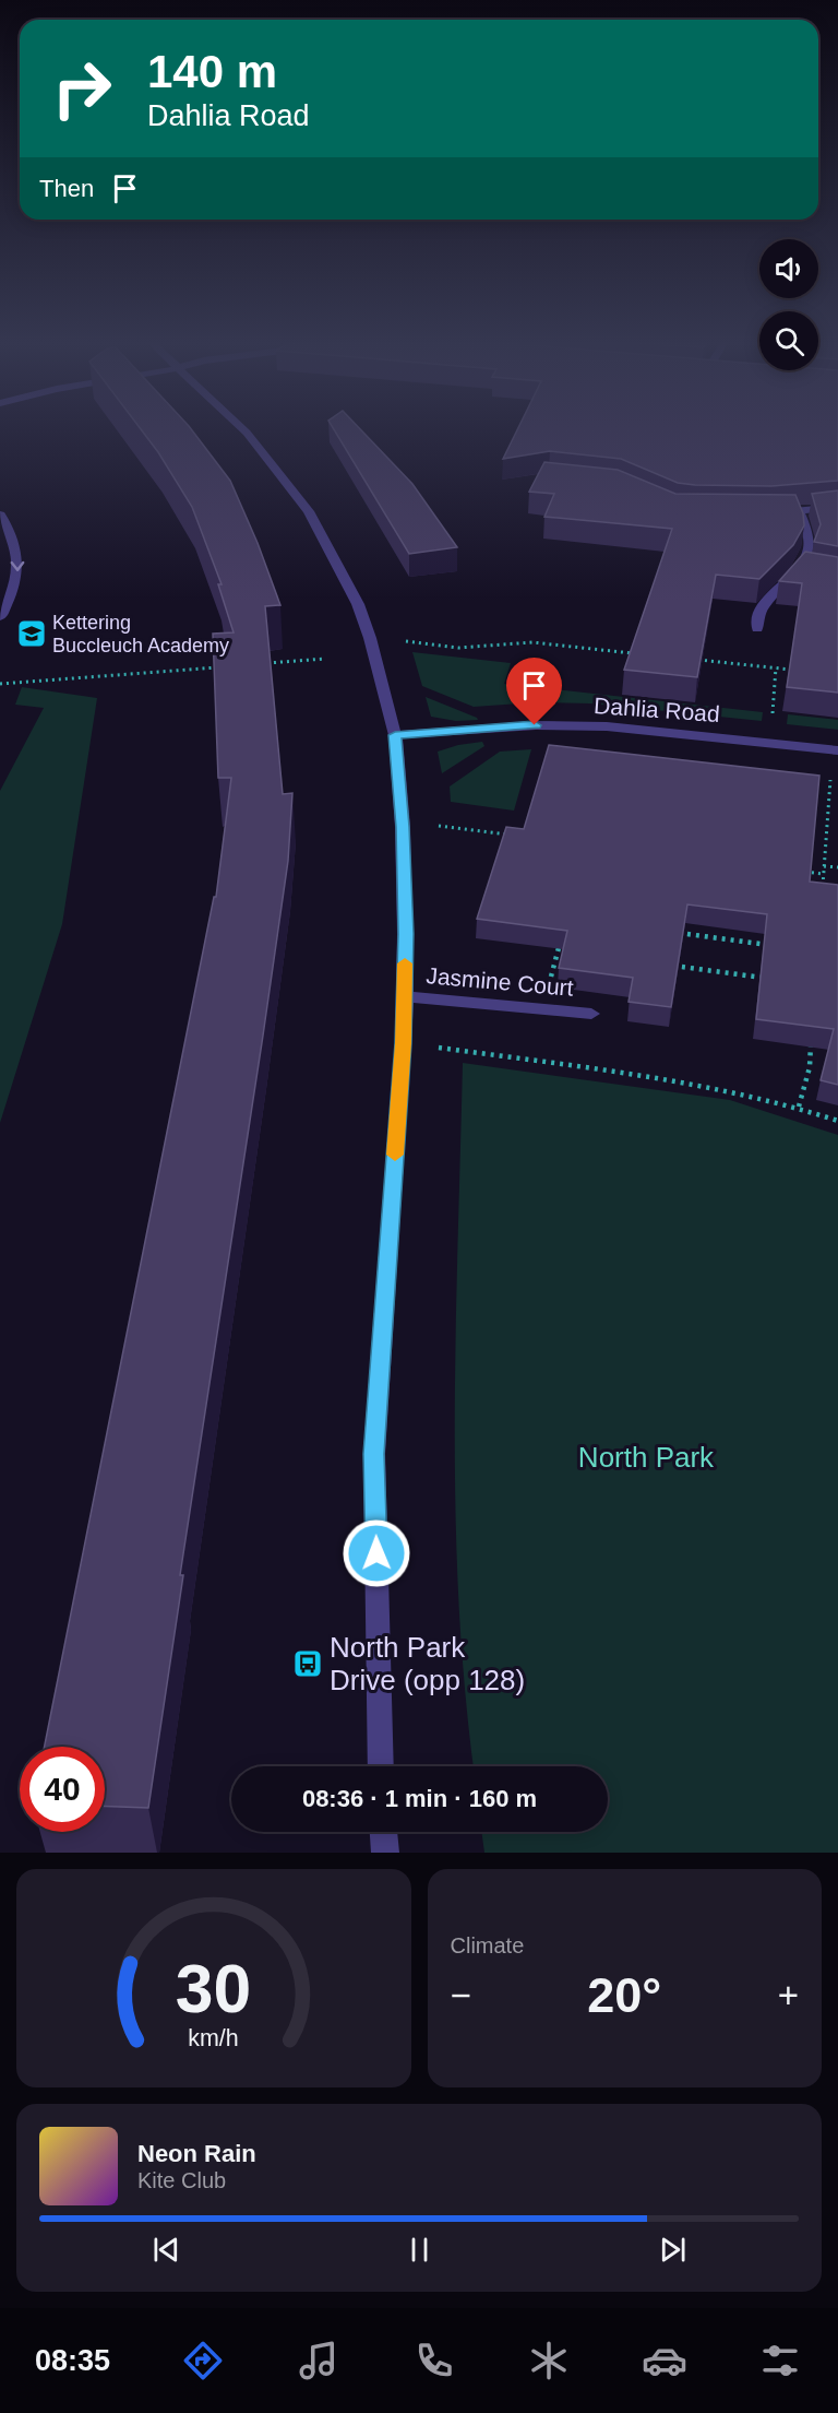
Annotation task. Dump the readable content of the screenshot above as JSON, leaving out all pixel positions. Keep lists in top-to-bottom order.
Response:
{
  "streets": {
    "street": ["Dahlia Road", "Jasmine Court"]
  },
  "parks": ["North Park"],
  "places": {
    "school or university": ["Kettering Buccleuch Academy"],
    "bus stop": ["North Park Drive (opp 128)"]
  },
  "page": {
    "turn": ["140 m", "Dahlia Road"],
    "then": "Then",
    "limit": "40",
    "trip": "08:36 · 1 min · 160 m",
    "tile": "Climate",
    "heat": ["−", "20°", "+"],
    "song": ["Neon Rain", "Kite Club"],
    "tabs": "08:35",
    "gauge": ["30", "km/h"]
  }
}
